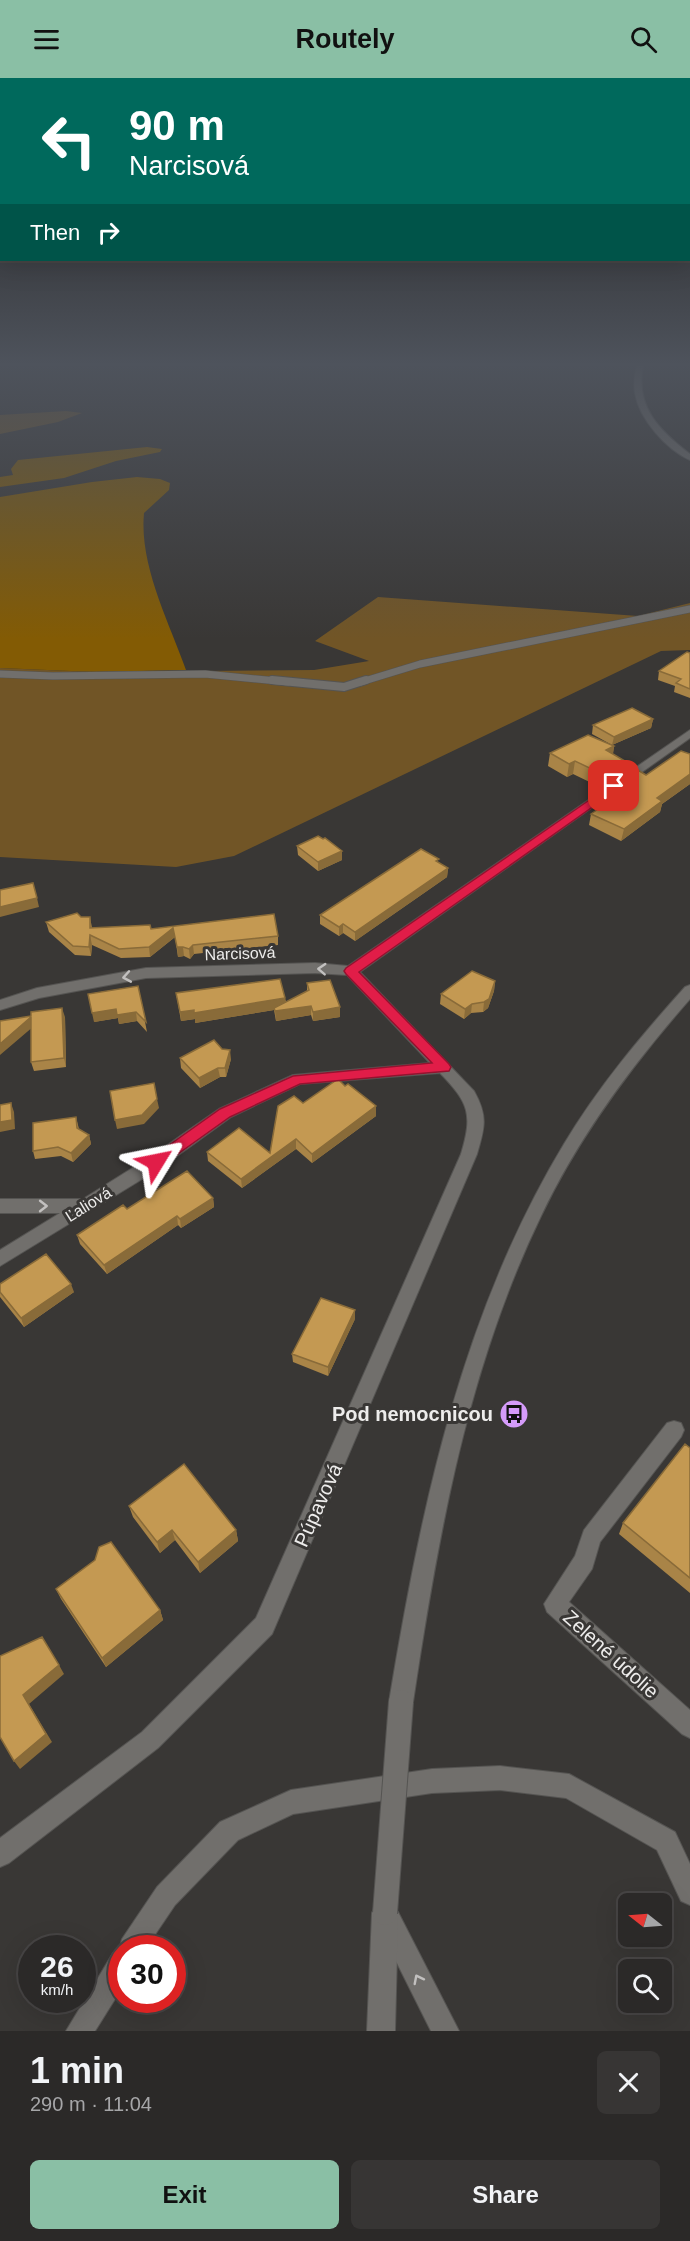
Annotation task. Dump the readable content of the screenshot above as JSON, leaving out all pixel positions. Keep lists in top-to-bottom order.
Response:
{
  "streets": {
    "street": [
      "Narcisová",
      "Ľaliová",
      "Púpavová",
      "Zelené údolie"
    ]
  },
  "crossings": [
    ["Ľaliová", "Púpavová"]
  ],
  "one_way": ["Narcisová"],
  "places": {
    "bus stop": ["Pod nemocnicou"]
  },
  "north": "left",
  "page": {
    "header": "Routely",
    "turn": ["90 m", "Narcisová"],
    "then": "Then",
    "speed": "26 km/h",
    "limit": "30",
    "heading": ["1 min", "290 m · 11:04"],
    "buttons": ["Exit", "Share"]
  }
}
